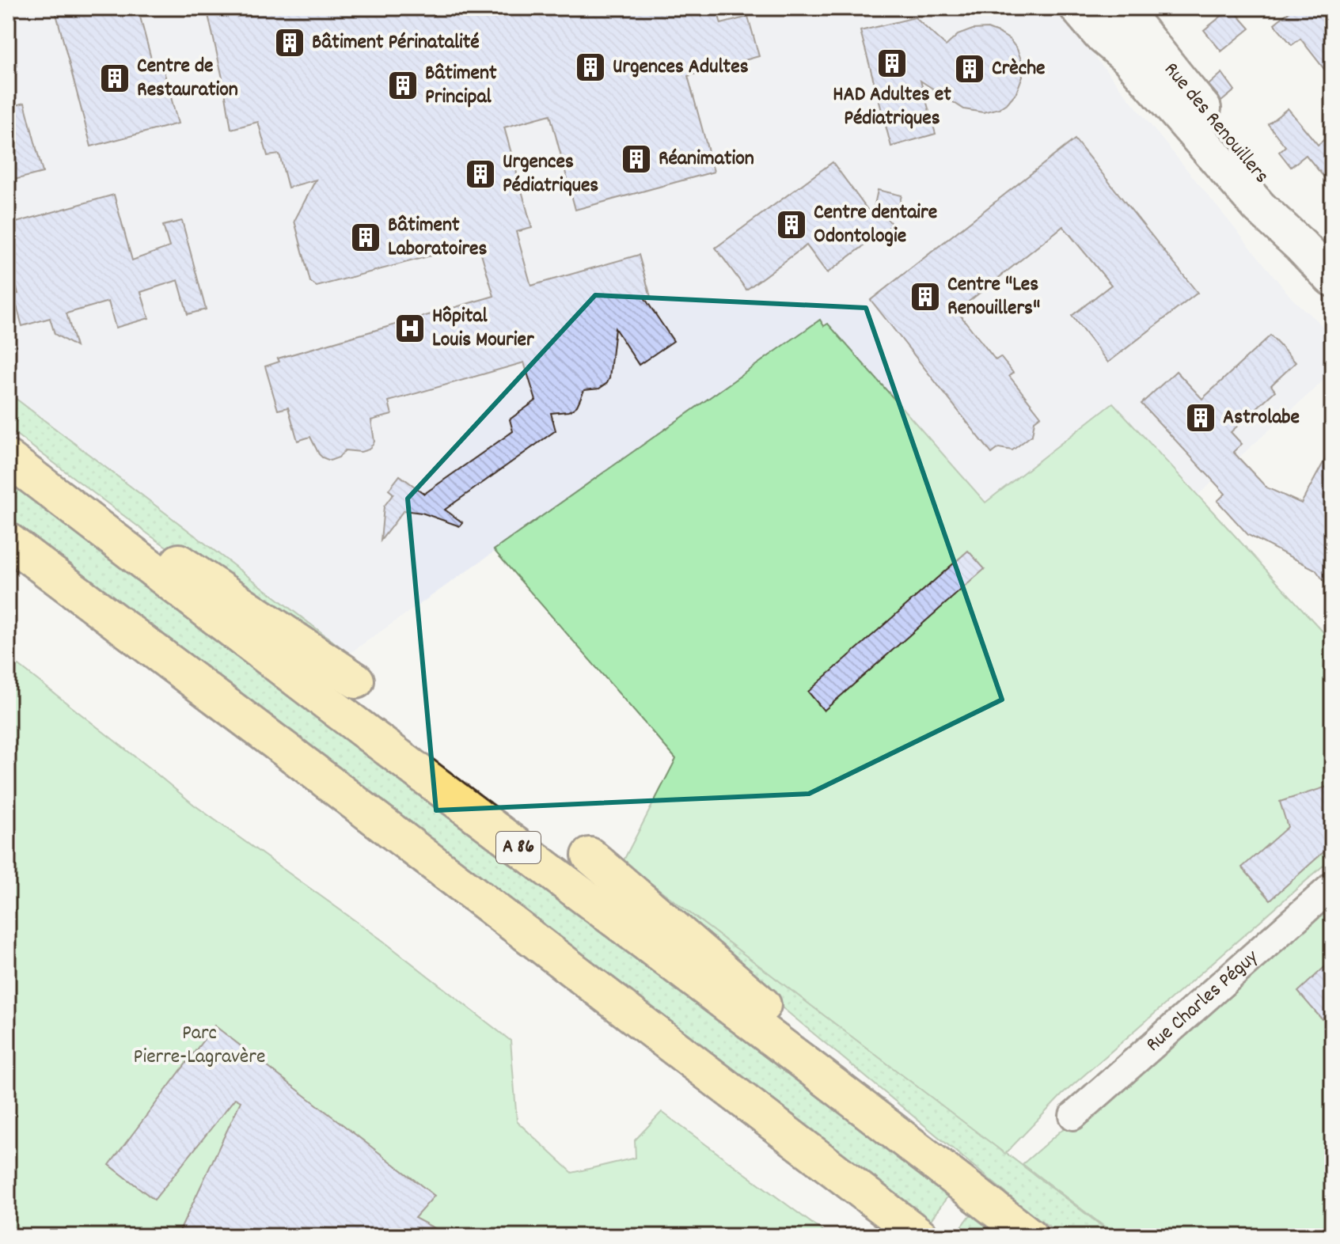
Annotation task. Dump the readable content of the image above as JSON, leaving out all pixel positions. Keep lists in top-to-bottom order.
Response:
{
  "streets": {
    "highway": ["A 86"],
    "street": ["Rue des Renouillers", "Rue Charles Péguy"]
  },
  "parks": ["Parc Pierre-Lagravère"],
  "places": {
    "building": [
      "Bâtiment Périnatalité",
      "HAD Adultes et Pédiatriques",
      "Urgences Adultes",
      "Crèche",
      "Centre de Restauration",
      "Bâtiment Principal",
      "Réanimation",
      "Urgences Pédiatriques",
      "Centre dentaire Odontologie",
      "Bâtiment Laboratoires",
      "Centre \"Les Renouillers\"",
      "Astrolabe"
    ],
    "hospital": ["Hôpital Louis Mourier"]
  }
}
